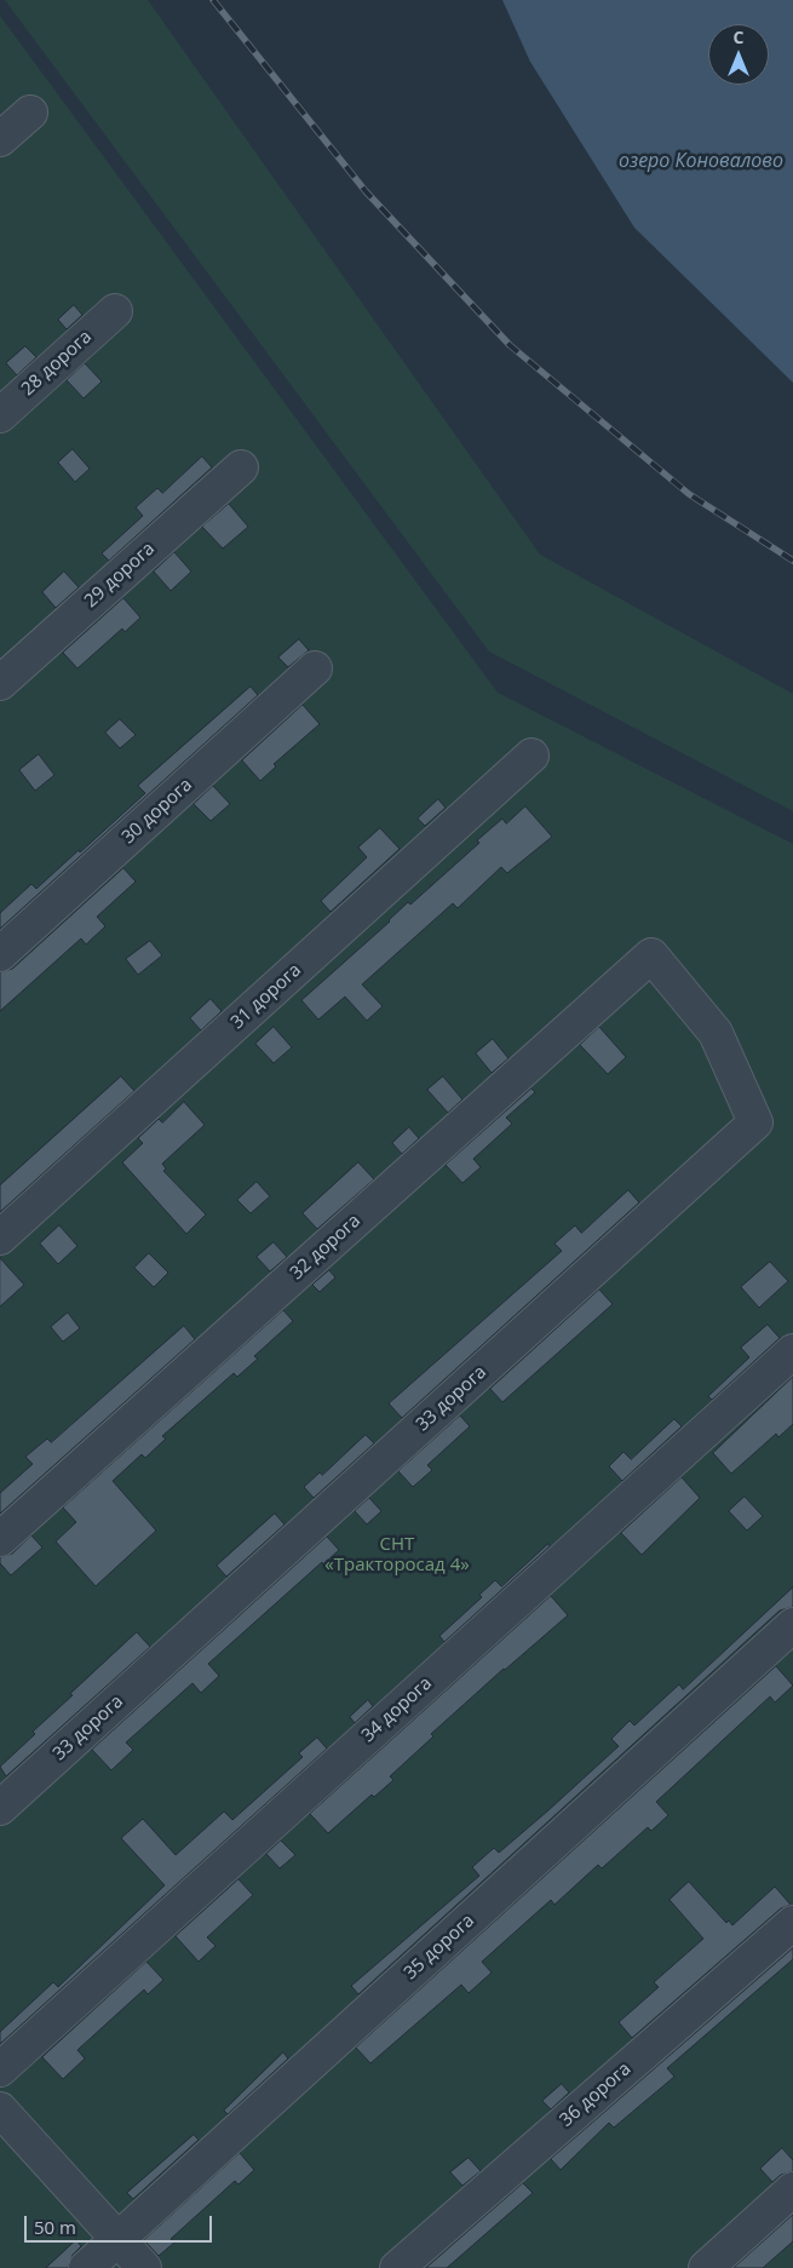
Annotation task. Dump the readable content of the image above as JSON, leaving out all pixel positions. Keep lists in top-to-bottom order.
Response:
{
  "streets": {
    "street": [
      "28 дорога",
      "29 дорога",
      "30 дорога",
      "31 дорога",
      "32 дорога",
      "33 дорога",
      "34 дорога",
      "35 дорога",
      "36 дорога"
    ]
  },
  "crossings": [
    ["32 дорога", "33 дорога"]
  ],
  "water": ["озеро Коновалово"],
  "parks": ["СНТ «Тракторосад 4»"],
  "scale_bar": "50 m",
  "north": "top"
}
